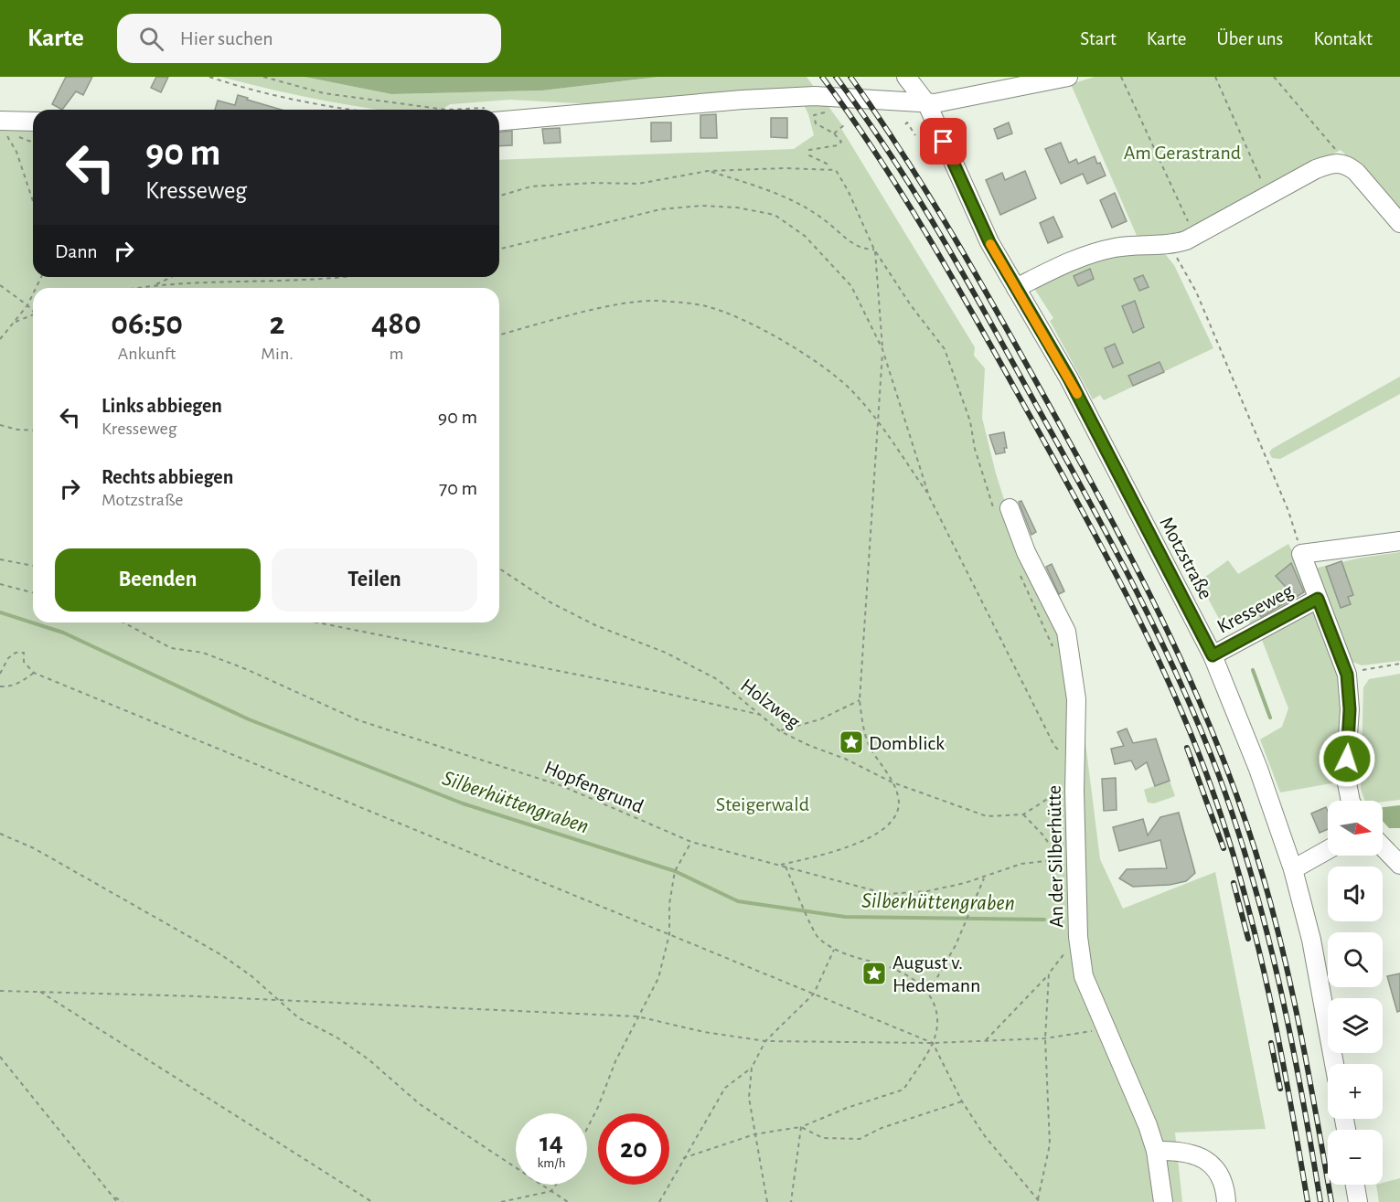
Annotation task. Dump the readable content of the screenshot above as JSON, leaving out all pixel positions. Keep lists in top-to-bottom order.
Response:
{
  "streets": {
    "street": ["Motzstraße", "Kresseweg", "An der Silberhütte"],
    "path": ["Holzweg", "Hopfengrund"]
  },
  "crossings": [
    ["Motzstraße", "Kresseweg"]
  ],
  "water": ["Silberhüttengraben"],
  "parks": ["Am Gerastrand", "Steigerwald"],
  "places": {
    "place": ["Domblick", "August v. Hedemann"]
  },
  "north": "right",
  "page": {
    "header": "Karte",
    "search": "Hier suchen",
    "nav": [
      "Start",
      "Karte",
      "Über uns",
      "Kontakt"
    ],
    "turn": ["90 m", "Kresseweg"],
    "then": "Dann",
    "eta": [
      "06:50",
      "Ankunft",
      "2",
      "Min.",
      "480",
      "m"
    ],
    "list": [
      {
        "name": "Links abbiegen",
        "note": "Kresseweg",
        "value": "90 m"
      },
      {
        "name": "Rechts abbiegen",
        "note": "Motzstraße",
        "value": "70 m"
      }
    ],
    "buttons": ["Beenden", "Teilen"],
    "map_buttons": ["+", "−"],
    "speed": "14 km/h",
    "limit": "20"
  }
}
